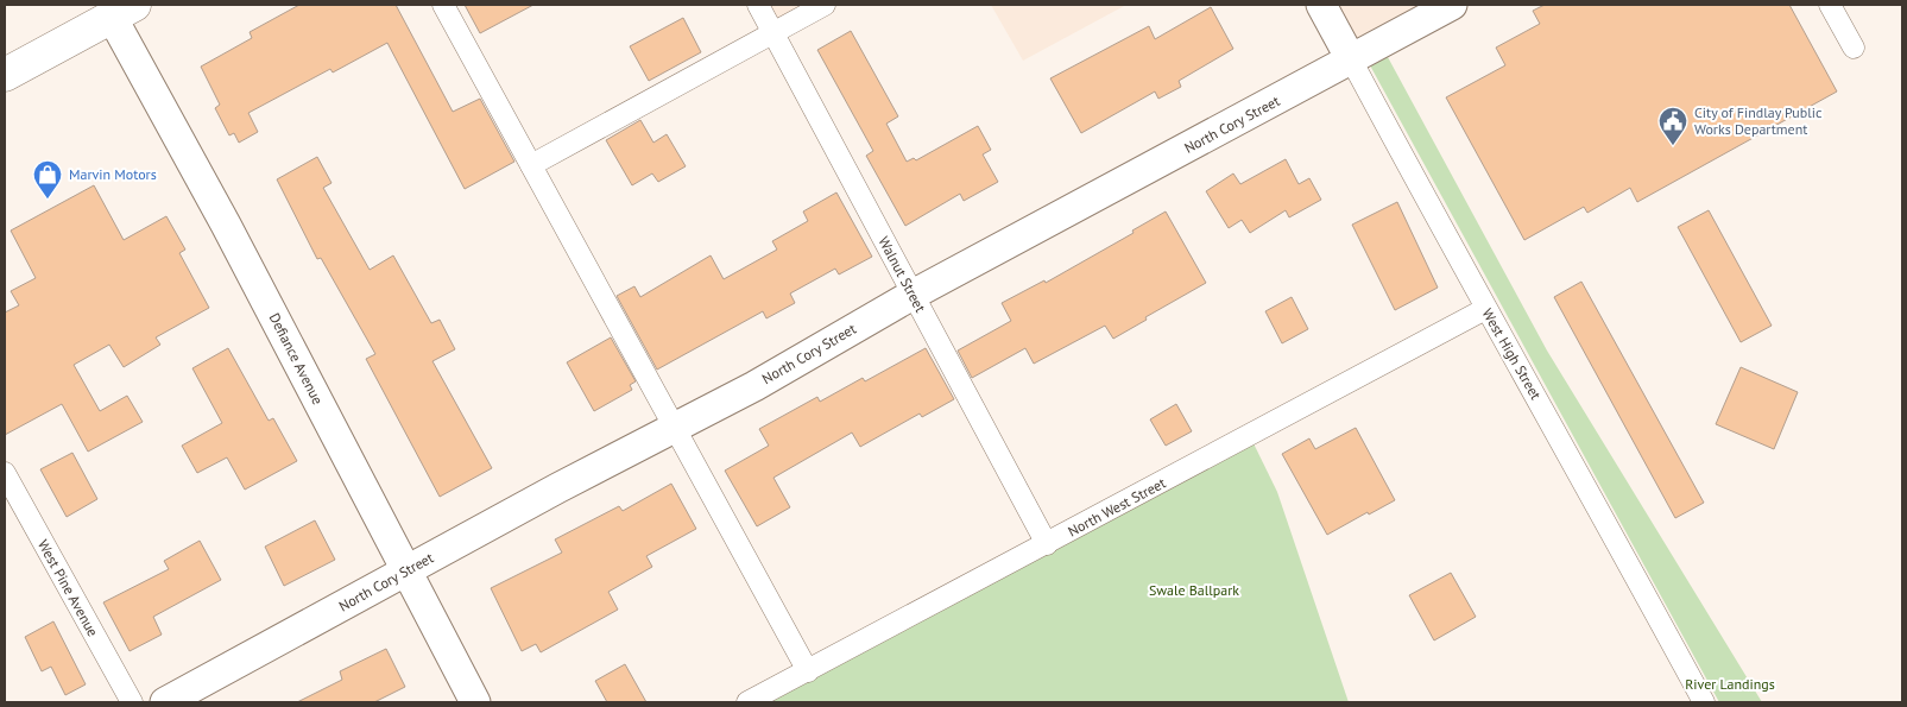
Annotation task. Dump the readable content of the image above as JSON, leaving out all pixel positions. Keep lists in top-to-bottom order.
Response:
{
  "streets": {
    "street": [
      "North Cory Street",
      "Walnut Street",
      "West High Street",
      "Defiance Avenue",
      "North West Street",
      "West Pine Avenue"
    ]
  },
  "crossings": [
    ["North Cory Street", "Walnut Street"],
    ["North Cory Street", "West High Street"],
    ["North Cory Street", "Defiance Avenue"],
    ["Walnut Street", "North West Street"],
    ["West High Street", "North West Street"]
  ],
  "parks": ["Swale Ballpark", "River Landings"],
  "places": {
    "public building": ["City of Findlay Public Works Department"],
    "shop": ["Marvin Motors"]
  }
}
